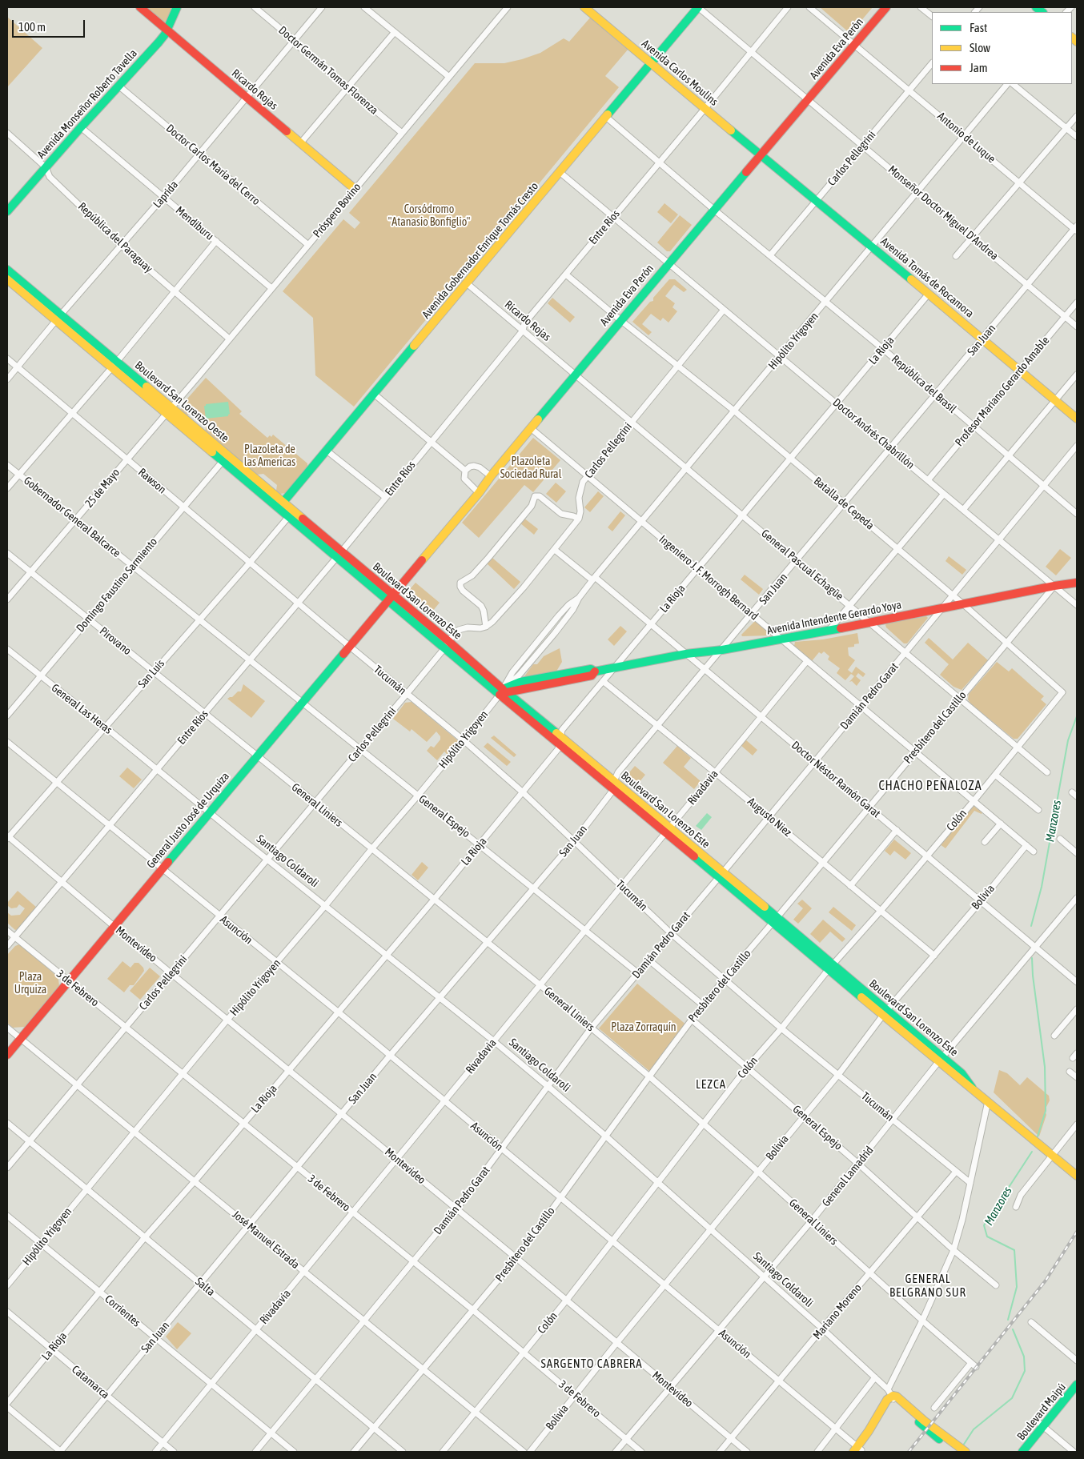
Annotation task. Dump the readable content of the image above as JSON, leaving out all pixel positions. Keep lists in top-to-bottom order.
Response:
{
  "streets": {
    "main road": [
      "Avenida Eva Perón",
      "Avenida Carlos Moulins",
      "Ricardo Rojas",
      "Avenida Monseñor Roberto Tavella",
      "Avenida Gobernador Enrique Tomás Cresto",
      "Avenida Tomás de Rocamora",
      "Boulevard San Lorenzo Oeste",
      "Boulevard San Lorenzo Este",
      "Avenida Intendente Gerardo Yoya",
      "General Justo José de Urquiza",
      "Santiago Coldaroli",
      "Boulevard Maipú"
    ],
    "street": [
      "Doctor Germán Tomas Florenza",
      "Antonio de Luque",
      "Carlos Pellegrini",
      "Doctor Carlos María del Cerro",
      "Laprida",
      "Próspero Bovino",
      "Monseñor Doctor Miguel D'Andrea",
      "Mendiburu",
      "Entre Ríos",
      "República del Paraguay",
      "San Juan",
      "Hipólito Yrigoyen",
      "La Rioja",
      "República del Brasil",
      "Profesor Mariano Gerardo Amable",
      "Doctor Andrés Chabrillón",
      "Rawson",
      "25 de Mayo",
      "Batalla de Cepeda",
      "Gobernador General Balcarce",
      "General Pascual Echagüe",
      "Ingeniero J. F. Morrogh Bernard",
      "Domingo Faustino Sarmiento",
      "Pirovano",
      "San Luis",
      "Tucumán",
      "Damián Pedro Garat",
      "General Las Heras",
      "Presbítero del Castillo",
      "Doctor Néstor Ramón Garat",
      "Rivadavia",
      "General Liniers",
      "General Espejo",
      "Augusto Niez",
      "Colón",
      "Bolivia",
      "Asunción",
      "Montevideo",
      "3 de Febrero",
      "General Lamadrid",
      "José Manuel Estrada",
      "Salta",
      "Corrientes",
      "Mariano Moreno",
      "Catamarca"
    ]
  },
  "crossings": [
    ["Avenida Eva Perón", "Avenida Carlos Moulins"],
    ["Avenida Eva Perón", "Ricardo Rojas"],
    ["Avenida Eva Perón", "Antonio de Luque"],
    ["Avenida Eva Perón", "Monseñor Doctor Miguel D'Andrea"],
    ["Avenida Eva Perón", "Avenida Tomás de Rocamora"],
    ["Avenida Eva Perón", "República del Brasil"],
    ["Avenida Eva Perón", "Doctor Andrés Chabrillón"],
    ["Avenida Eva Perón", "Batalla de Cepeda"],
    ["Avenida Eva Perón", "General Pascual Echagüe"],
    ["Avenida Eva Perón", "Ingeniero J. F. Morrogh Bernard"],
    ["Avenida Eva Perón", "Boulevard San Lorenzo Este"],
    ["Avenida Eva Perón", "General Justo José de Urquiza"],
    ["Doctor Germán Tomas Florenza", "Laprida"],
    ["Doctor Germán Tomas Florenza", "Próspero Bovino"],
    ["Avenida Carlos Moulins", "Entre Ríos"],
    ["Avenida Carlos Moulins", "Avenida Gobernador Enrique Tomás Cresto"],
    ["Avenida Carlos Moulins", "Avenida Tomás de Rocamora"],
    ["Ricardo Rojas", "Avenida Monseñor Roberto Tavella"],
    ["Ricardo Rojas", "Laprida"],
    ["Ricardo Rojas", "Próspero Bovino"],
    ["Ricardo Rojas", "Entre Ríos"],
    ["Ricardo Rojas", "Avenida Gobernador Enrique Tomás Cresto"],
    ["Ricardo Rojas", "General Pascual Echagüe"],
    ["Avenida Monseñor Roberto Tavella", "Doctor Carlos María del Cerro"],
    ["Avenida Monseñor Roberto Tavella", "Mendiburu"],
    ["Avenida Monseñor Roberto Tavella", "República del Paraguay"],
    ["Antonio de Luque", "Carlos Pellegrini"],
    ["Antonio de Luque", "San Juan"],
    ["Antonio de Luque", "Hipólito Yrigoyen"],
    ["Carlos Pellegrini", "Monseñor Doctor Miguel D'Andrea"],
    ["Carlos Pellegrini", "Avenida Tomás de Rocamora"],
    ["Carlos Pellegrini", "República del Brasil"],
    ["Carlos Pellegrini", "Doctor Andrés Chabrillón"],
    ["Carlos Pellegrini", "Batalla de Cepeda"],
    ["Carlos Pellegrini", "General Pascual Echagüe"],
    ["Carlos Pellegrini", "Ingeniero J. F. Morrogh Bernard"],
    ["Carlos Pellegrini", "Boulevard San Lorenzo Este"],
    ["Carlos Pellegrini", "Tucumán"],
    ["Carlos Pellegrini", "General Liniers"],
    ["Carlos Pellegrini", "General Espejo"],
    ["Carlos Pellegrini", "Santiago Coldaroli"],
    ["Carlos Pellegrini", "Asunción"],
    ["Carlos Pellegrini", "Montevideo"],
    ["Carlos Pellegrini", "3 de Febrero"],
    ["Carlos Pellegrini", "José Manuel Estrada"],
    ["Carlos Pellegrini", "Salta"],
    ["Doctor Carlos María del Cerro", "Laprida"],
    ["Doctor Carlos María del Cerro", "Próspero Bovino"],
    ["Laprida", "Mendiburu"],
    ["Laprida", "República del Paraguay"],
    ["Laprida", "Boulevard San Lorenzo Oeste"],
    ["Laprida", "Rawson"],
    ["Próspero Bovino", "Mendiburu"],
    ["Próspero Bovino", "República del Paraguay"],
    ["Próspero Bovino", "Boulevard San Lorenzo Oeste"],
    ["Próspero Bovino", "25 de Mayo"],
    ["Monseñor Doctor Miguel D'Andrea", "Entre Ríos"],
    ["Monseñor Doctor Miguel D'Andrea", "Avenida Gobernador Enrique Tomás Cresto"],
    ["Monseñor Doctor Miguel D'Andrea", "San Juan"],
    ["Monseñor Doctor Miguel D'Andrea", "Hipólito Yrigoyen"],
    ["Monseñor Doctor Miguel D'Andrea", "Profesor Mariano Gerardo Amable"],
    ["Entre Ríos", "República del Brasil"],
    ["Entre Ríos", "Boulevard San Lorenzo Oeste"],
    ["Entre Ríos", "Doctor Andrés Chabrillón"],
    ["Entre Ríos", "Rawson"],
    ["Entre Ríos", "Gobernador General Balcarce"],
    ["Entre Ríos", "Boulevard San Lorenzo Este"],
    ["Entre Ríos", "Pirovano"],
    ["Entre Ríos", "Tucumán"],
    ["Entre Ríos", "General Las Heras"],
    ["Entre Ríos", "General Liniers"],
    ["Entre Ríos", "General Espejo"],
    ["Entre Ríos", "Santiago Coldaroli"],
    ["Entre Ríos", "Asunción"],
    ["Entre Ríos", "Montevideo"],
    ["Entre Ríos", "3 de Febrero"],
    ["Avenida Gobernador Enrique Tomás Cresto", "República del Brasil"],
    ["Avenida Gobernador Enrique Tomás Cresto", "Boulevard San Lorenzo Oeste"],
    ["Avenida Gobernador Enrique Tomás Cresto", "Doctor Andrés Chabrillón"],
    ["Avenida Tomás de Rocamora", "San Juan"],
    ["Avenida Tomás de Rocamora", "Hipólito Yrigoyen"],
    ["Avenida Tomás de Rocamora", "La Rioja"],
    ["Avenida Tomás de Rocamora", "Profesor Mariano Gerardo Amable"],
    ["San Juan", "República del Brasil"],
    ["San Juan", "Doctor Andrés Chabrillón"],
    ["San Juan", "Batalla de Cepeda"],
    ["San Juan", "General Pascual Echagüe"],
    ["San Juan", "Ingeniero J. F. Morrogh Bernard"],
    ["San Juan", "Boulevard San Lorenzo Este"],
    ["San Juan", "Avenida Intendente Gerardo Yoya"],
    ["San Juan", "Tucumán"],
    ["San Juan", "Doctor Néstor Ramón Garat"],
    ["San Juan", "General Liniers"],
    ["San Juan", "General Espejo"],
    ["San Juan", "Augusto Niez"],
    ["San Juan", "Santiago Coldaroli"],
    ["San Juan", "Asunción"],
    ["San Juan", "Montevideo"],
    ["San Juan", "3 de Febrero"],
    ["San Juan", "José Manuel Estrada"],
    ["San Juan", "Salta"],
    ["San Juan", "Corrientes"],
    ["San Juan", "Catamarca"],
    ["Hipólito Yrigoyen", "República del Brasil"],
    ["Hipólito Yrigoyen", "Doctor Andrés Chabrillón"],
    ["Hipólito Yrigoyen", "Batalla de Cepeda"],
    ["Hipólito Yrigoyen", "General Pascual Echagüe"],
    ["Hipólito Yrigoyen", "Ingeniero J. F. Morrogh Bernard"],
    ["Hipólito Yrigoyen", "Boulevard San Lorenzo Este"],
    ["Hipólito Yrigoyen", "Avenida Intendente Gerardo Yoya"],
    ["Hipólito Yrigoyen", "Tucumán"],
    ["Hipólito Yrigoyen", "Doctor Néstor Ramón Garat"],
    ["Hipólito Yrigoyen", "General Liniers"],
    ["Hipólito Yrigoyen", "General Espejo"],
    ["Hipólito Yrigoyen", "Santiago Coldaroli"],
    ["Hipólito Yrigoyen", "Asunción"],
    ["Hipólito Yrigoyen", "Montevideo"],
    ["Hipólito Yrigoyen", "3 de Febrero"],
    ["Hipólito Yrigoyen", "José Manuel Estrada"],
    ["Hipólito Yrigoyen", "Salta"],
    ["Hipólito Yrigoyen", "Corrientes"],
    ["La Rioja", "República del Brasil"],
    ["La Rioja", "Doctor Andrés Chabrillón"],
    ["La Rioja", "Batalla de Cepeda"],
    ["La Rioja", "General Pascual Echagüe"],
    ["La Rioja", "Ingeniero J. F. Morrogh Bernard"],
    ["La Rioja", "Boulevard San Lorenzo Este"],
    ["La Rioja", "Avenida Intendente Gerardo Yoya"],
    ["La Rioja", "Tucumán"],
    ["La Rioja", "Doctor Néstor Ramón Garat"],
    ["La Rioja", "General Liniers"],
    ["La Rioja", "General Espejo"],
    ["La Rioja", "Augusto Niez"],
    ["La Rioja", "Santiago Coldaroli"],
    ["La Rioja", "Asunción"],
    ["La Rioja", "Montevideo"],
    ["La Rioja", "3 de Febrero"],
    ["La Rioja", "José Manuel Estrada"],
    ["La Rioja", "Salta"],
    ["La Rioja", "Corrientes"],
    ["La Rioja", "Catamarca"],
    ["República del Brasil", "Profesor Mariano Gerardo Amable"],
    ["República del Brasil", "Damián Pedro Garat"],
    ["Profesor Mariano Gerardo Amable", "Doctor Andrés Chabrillón"],
    ["Boulevard San Lorenzo Oeste", "25 de Mayo"],
    ["Boulevard San Lorenzo Oeste", "Domingo Faustino Sarmiento"],
    ["Boulevard San Lorenzo Oeste", "Boulevard San Lorenzo Este"],
    ["Boulevard San Lorenzo Oeste", "San Luis"],
    ["Doctor Andrés Chabrillón", "Avenida Intendente Gerardo Yoya"],
    ["Doctor Andrés Chabrillón", "Damián Pedro Garat"],
    ["Doctor Andrés Chabrillón", "Presbítero del Castillo"],
    ["Rawson", "25 de Mayo"],
    ["Rawson", "Domingo Faustino Sarmiento"],
    ["Rawson", "San Luis"],
    ["Rawson", "Tucumán"],
    ["25 de Mayo", "Gobernador General Balcarce"],
    ["25 de Mayo", "Pirovano"],
    ["Batalla de Cepeda", "Avenida Intendente Gerardo Yoya"],
    ["Batalla de Cepeda", "Damián Pedro Garat"],
    ["Batalla de Cepeda", "Presbítero del Castillo"],
    ["Batalla de Cepeda", "Colón"],
    ["Gobernador General Balcarce", "Domingo Faustino Sarmiento"],
    ["Gobernador General Balcarce", "San Luis"],
    ["Gobernador General Balcarce", "General Espejo"],
    ["General Pascual Echagüe", "Avenida Intendente Gerardo Yoya"],
    ["General Pascual Echagüe", "Damián Pedro Garat"],
    ["General Pascual Echagüe", "Presbítero del Castillo"],
    ["General Pascual Echagüe", "Colón"],
    ["Ingeniero J. F. Morrogh Bernard", "Avenida Intendente Gerardo Yoya"],
    ["Ingeniero J. F. Morrogh Bernard", "Damián Pedro Garat"],
    ["Ingeniero J. F. Morrogh Bernard", "Presbítero del Castillo"],
    ["Ingeniero J. F. Morrogh Bernard", "Rivadavia"],
    ["Ingeniero J. F. Morrogh Bernard", "Colón"],
    ["Ingeniero J. F. Morrogh Bernard", "Bolivia"],
    ["Domingo Faustino Sarmiento", "Pirovano"],
    ["Domingo Faustino Sarmiento", "General Las Heras"],
    ["Boulevard San Lorenzo Este", "Avenida Intendente Gerardo Yoya"],
    ["Boulevard San Lorenzo Este", "Damián Pedro Garat"],
    ["Boulevard San Lorenzo Este", "Presbítero del Castillo"],
    ["Boulevard San Lorenzo Este", "Rivadavia"],
    ["Boulevard San Lorenzo Este", "General Justo José de Urquiza"],
    ["Boulevard San Lorenzo Este", "Colón"],
    ["Boulevard San Lorenzo Este", "Bolivia"],
    ["Boulevard San Lorenzo Este", "General Lamadrid"],
    ["Avenida Intendente Gerardo Yoya", "Damián Pedro Garat"],
    ["Avenida Intendente Gerardo Yoya", "Presbítero del Castillo"],
    ["Avenida Intendente Gerardo Yoya", "Doctor Néstor Ramón Garat"],
    ["Pirovano", "San Luis"],
    ["Pirovano", "General Liniers"],
    ["San Luis", "General Las Heras"],
    ["San Luis", "Asunción"],
    ["San Luis", "Montevideo"],
    ["Tucumán", "Damián Pedro Garat"],
    ["Tucumán", "Presbítero del Castillo"],
    ["Tucumán", "Rivadavia"],
    ["Tucumán", "General Justo José de Urquiza"],
    ["Tucumán", "Colón"],
    ["Tucumán", "Bolivia"],
    ["Tucumán", "General Lamadrid"],
    ["Tucumán", "Mariano Moreno"],
    ["Damián Pedro Garat", "Doctor Néstor Ramón Garat"],
    ["Damián Pedro Garat", "General Liniers"],
    ["Damián Pedro Garat", "General Espejo"],
    ["Damián Pedro Garat", "Augusto Niez"],
    ["Damián Pedro Garat", "Santiago Coldaroli"],
    ["Damián Pedro Garat", "Asunción"],
    ["Damián Pedro Garat", "Montevideo"],
    ["Damián Pedro Garat", "3 de Febrero"],
    ["Damián Pedro Garat", "José Manuel Estrada"],
    ["Damián Pedro Garat", "Salta"],
    ["Damián Pedro Garat", "Corrientes"],
    ["General Las Heras", "Santiago Coldaroli"],
    ["Presbítero del Castillo", "Doctor Néstor Ramón Garat"],
    ["Presbítero del Castillo", "General Liniers"],
    ["Presbítero del Castillo", "General Espejo"],
    ["Presbítero del Castillo", "Augusto Niez"],
    ["Presbítero del Castillo", "Santiago Coldaroli"],
    ["Presbítero del Castillo", "Asunción"],
    ["Presbítero del Castillo", "Montevideo"],
    ["Presbítero del Castillo", "3 de Febrero"],
    ["Presbítero del Castillo", "José Manuel Estrada"],
    ["Presbítero del Castillo", "Salta"],
    ["Doctor Néstor Ramón Garat", "Rivadavia"],
    ["Doctor Néstor Ramón Garat", "Colón"],
    ["Doctor Néstor Ramón Garat", "Bolivia"],
    ["Doctor Néstor Ramón Garat", "General Lamadrid"],
    ["Rivadavia", "General Liniers"],
    ["Rivadavia", "General Espejo"],
    ["Rivadavia", "Augusto Niez"],
    ["Rivadavia", "Santiago Coldaroli"],
    ["Rivadavia", "Asunción"],
    ["Rivadavia", "Montevideo"],
    ["Rivadavia", "3 de Febrero"],
    ["Rivadavia", "José Manuel Estrada"],
    ["Rivadavia", "Salta"],
    ["Rivadavia", "Corrientes"],
    ["Rivadavia", "Catamarca"],
    ["General Liniers", "General Justo José de Urquiza"],
    ["General Liniers", "Colón"],
    ["General Liniers", "Bolivia"],
    ["General Liniers", "General Lamadrid"],
    ["General Liniers", "Mariano Moreno"],
    ["General Espejo", "General Justo José de Urquiza"],
    ["General Espejo", "Colón"],
    ["General Espejo", "Bolivia"],
    ["General Espejo", "General Lamadrid"],
    ["General Espejo", "Mariano Moreno"],
    ["Augusto Niez", "Colón"],
    ["Augusto Niez", "Bolivia"],
    ["General Justo José de Urquiza", "Santiago Coldaroli"],
    ["General Justo José de Urquiza", "Asunción"],
    ["General Justo José de Urquiza", "Montevideo"],
    ["General Justo José de Urquiza", "3 de Febrero"],
    ["General Justo José de Urquiza", "José Manuel Estrada"],
    ["Colón", "Santiago Coldaroli"],
    ["Colón", "Asunción"],
    ["Colón", "Montevideo"],
    ["Colón", "3 de Febrero"],
    ["Colón", "José Manuel Estrada"],
    ["Santiago Coldaroli", "Bolivia"],
    ["Santiago Coldaroli", "General Lamadrid"],
    ["Santiago Coldaroli", "Mariano Moreno"],
    ["Bolivia", "Asunción"],
    ["Bolivia", "Montevideo"],
    ["Bolivia", "3 de Febrero"],
    ["Asunción", "General Lamadrid"],
    ["Asunción", "Mariano Moreno"],
    ["Montevideo", "General Lamadrid"],
    ["Montevideo", "Mariano Moreno"],
    ["3 de Febrero", "General Lamadrid"]
  ],
  "districts": [
    "CHACHO PEÑALOZA",
    "LEZCA",
    "GENERAL BELGRANO SUR",
    "SARGENTO CABRERA"
  ],
  "water": ["Manzores"],
  "parks": [
    "Corsódromo \"Atanasio Bonfiglio\"",
    "Plazoleta de las Americas",
    "Plazoleta Sociedad Rural",
    "Plaza Urquiza",
    "Plaza Zorraquín"
  ],
  "legend": ["Fast", "Slow", "Jam"],
  "scale_bar": "100 m"
}
